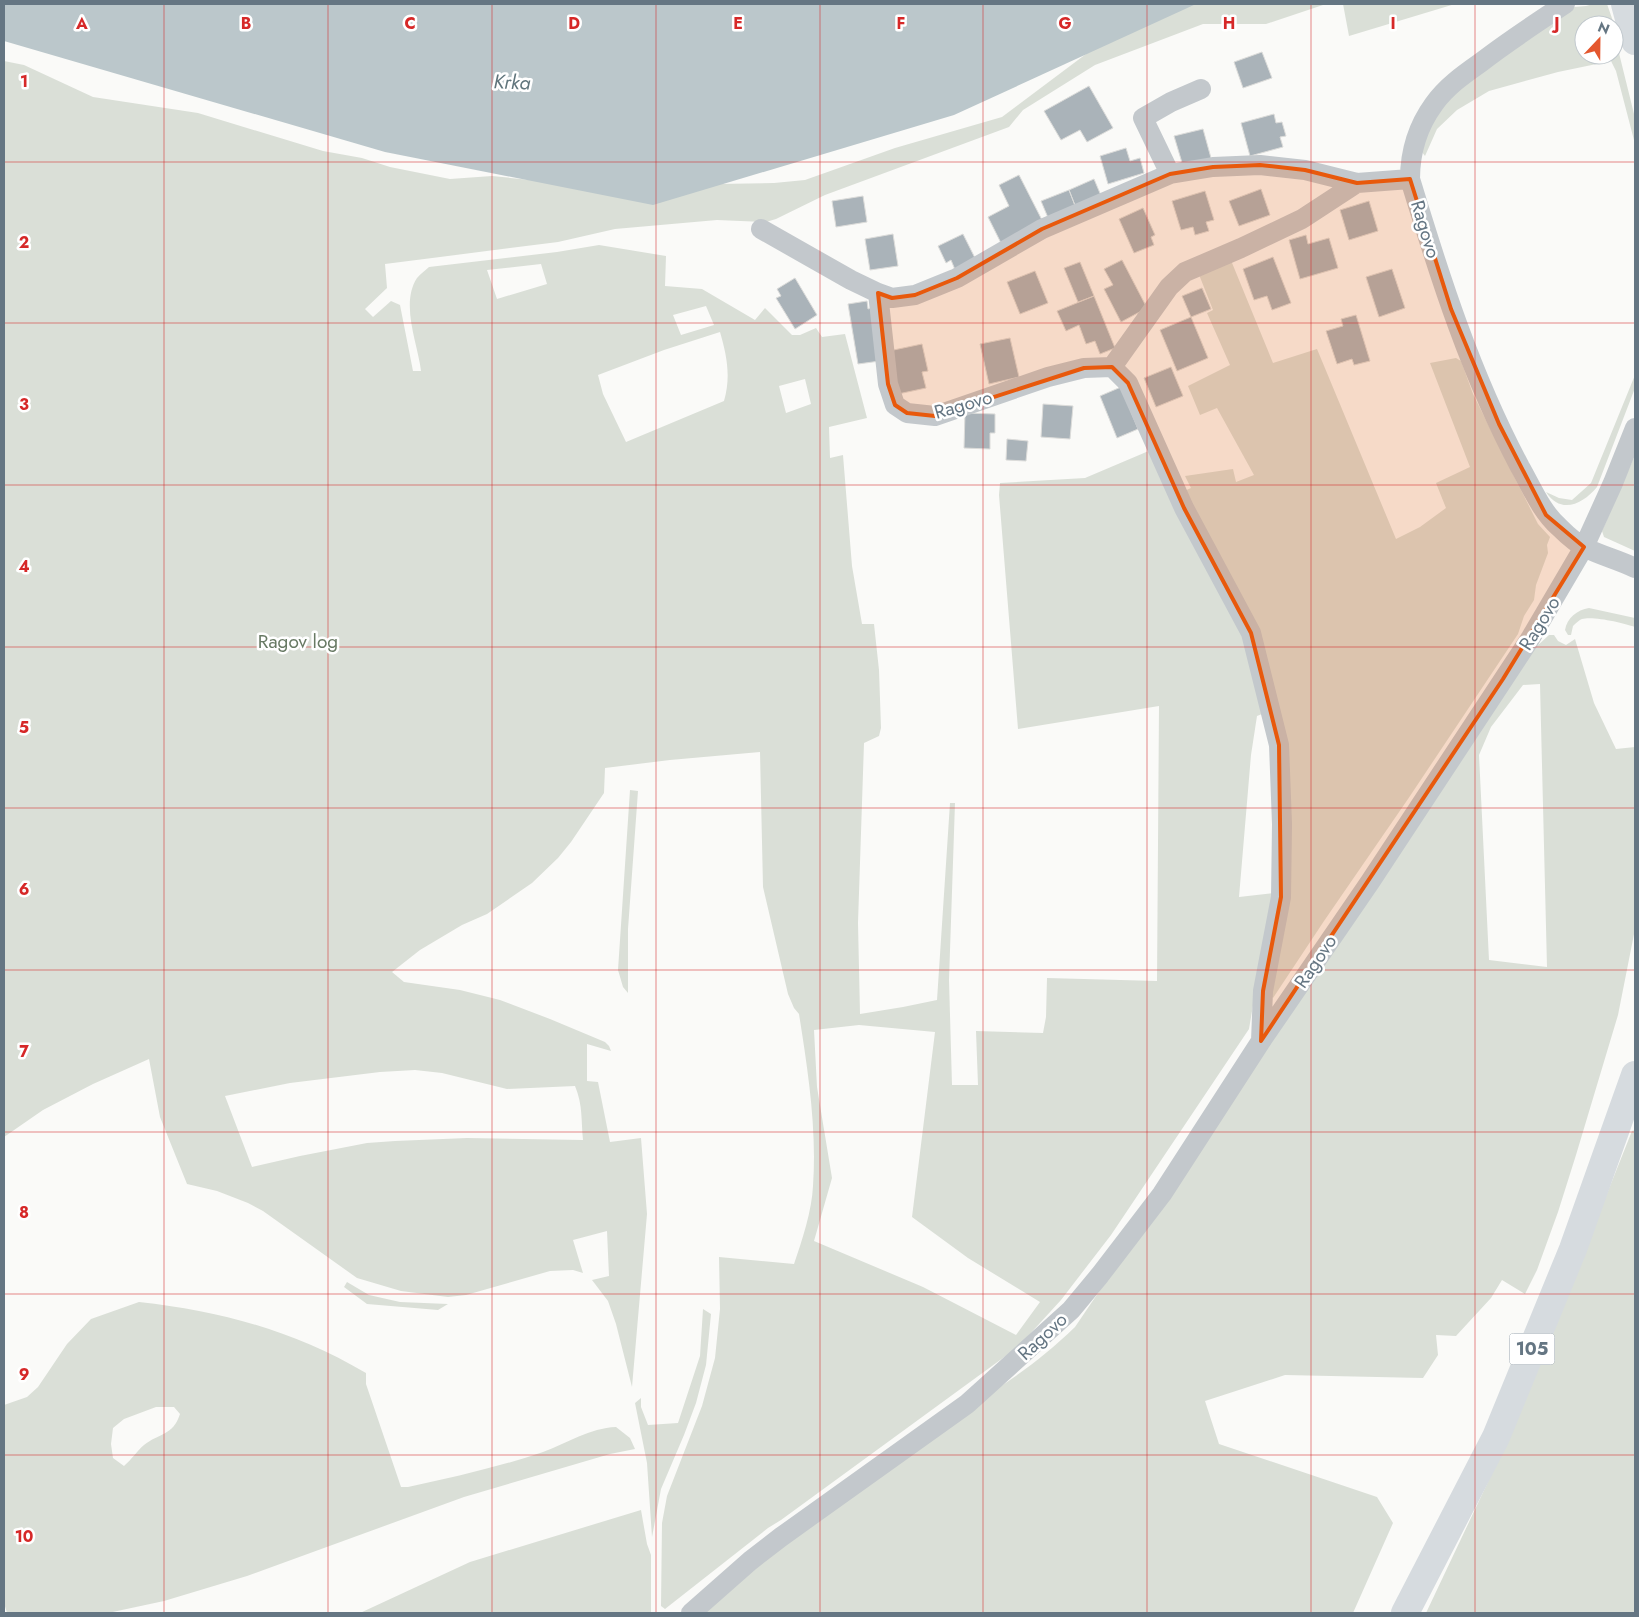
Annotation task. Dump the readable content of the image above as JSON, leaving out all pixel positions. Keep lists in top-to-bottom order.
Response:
{
  "streets": {
    "main road": ["105"],
    "street": ["Ragovo"]
  },
  "water": ["Krka"],
  "parks": ["Ragov log"],
  "north": "top",
  "grid": {
    "columns": [
      "A",
      "B",
      "C",
      "D",
      "E",
      "F",
      "G",
      "H",
      "I",
      "J"
    ],
    "rows": [
      "1",
      "2",
      "3",
      "4",
      "5",
      "6",
      "7",
      "8",
      "9",
      "10"
    ]
  }
}
